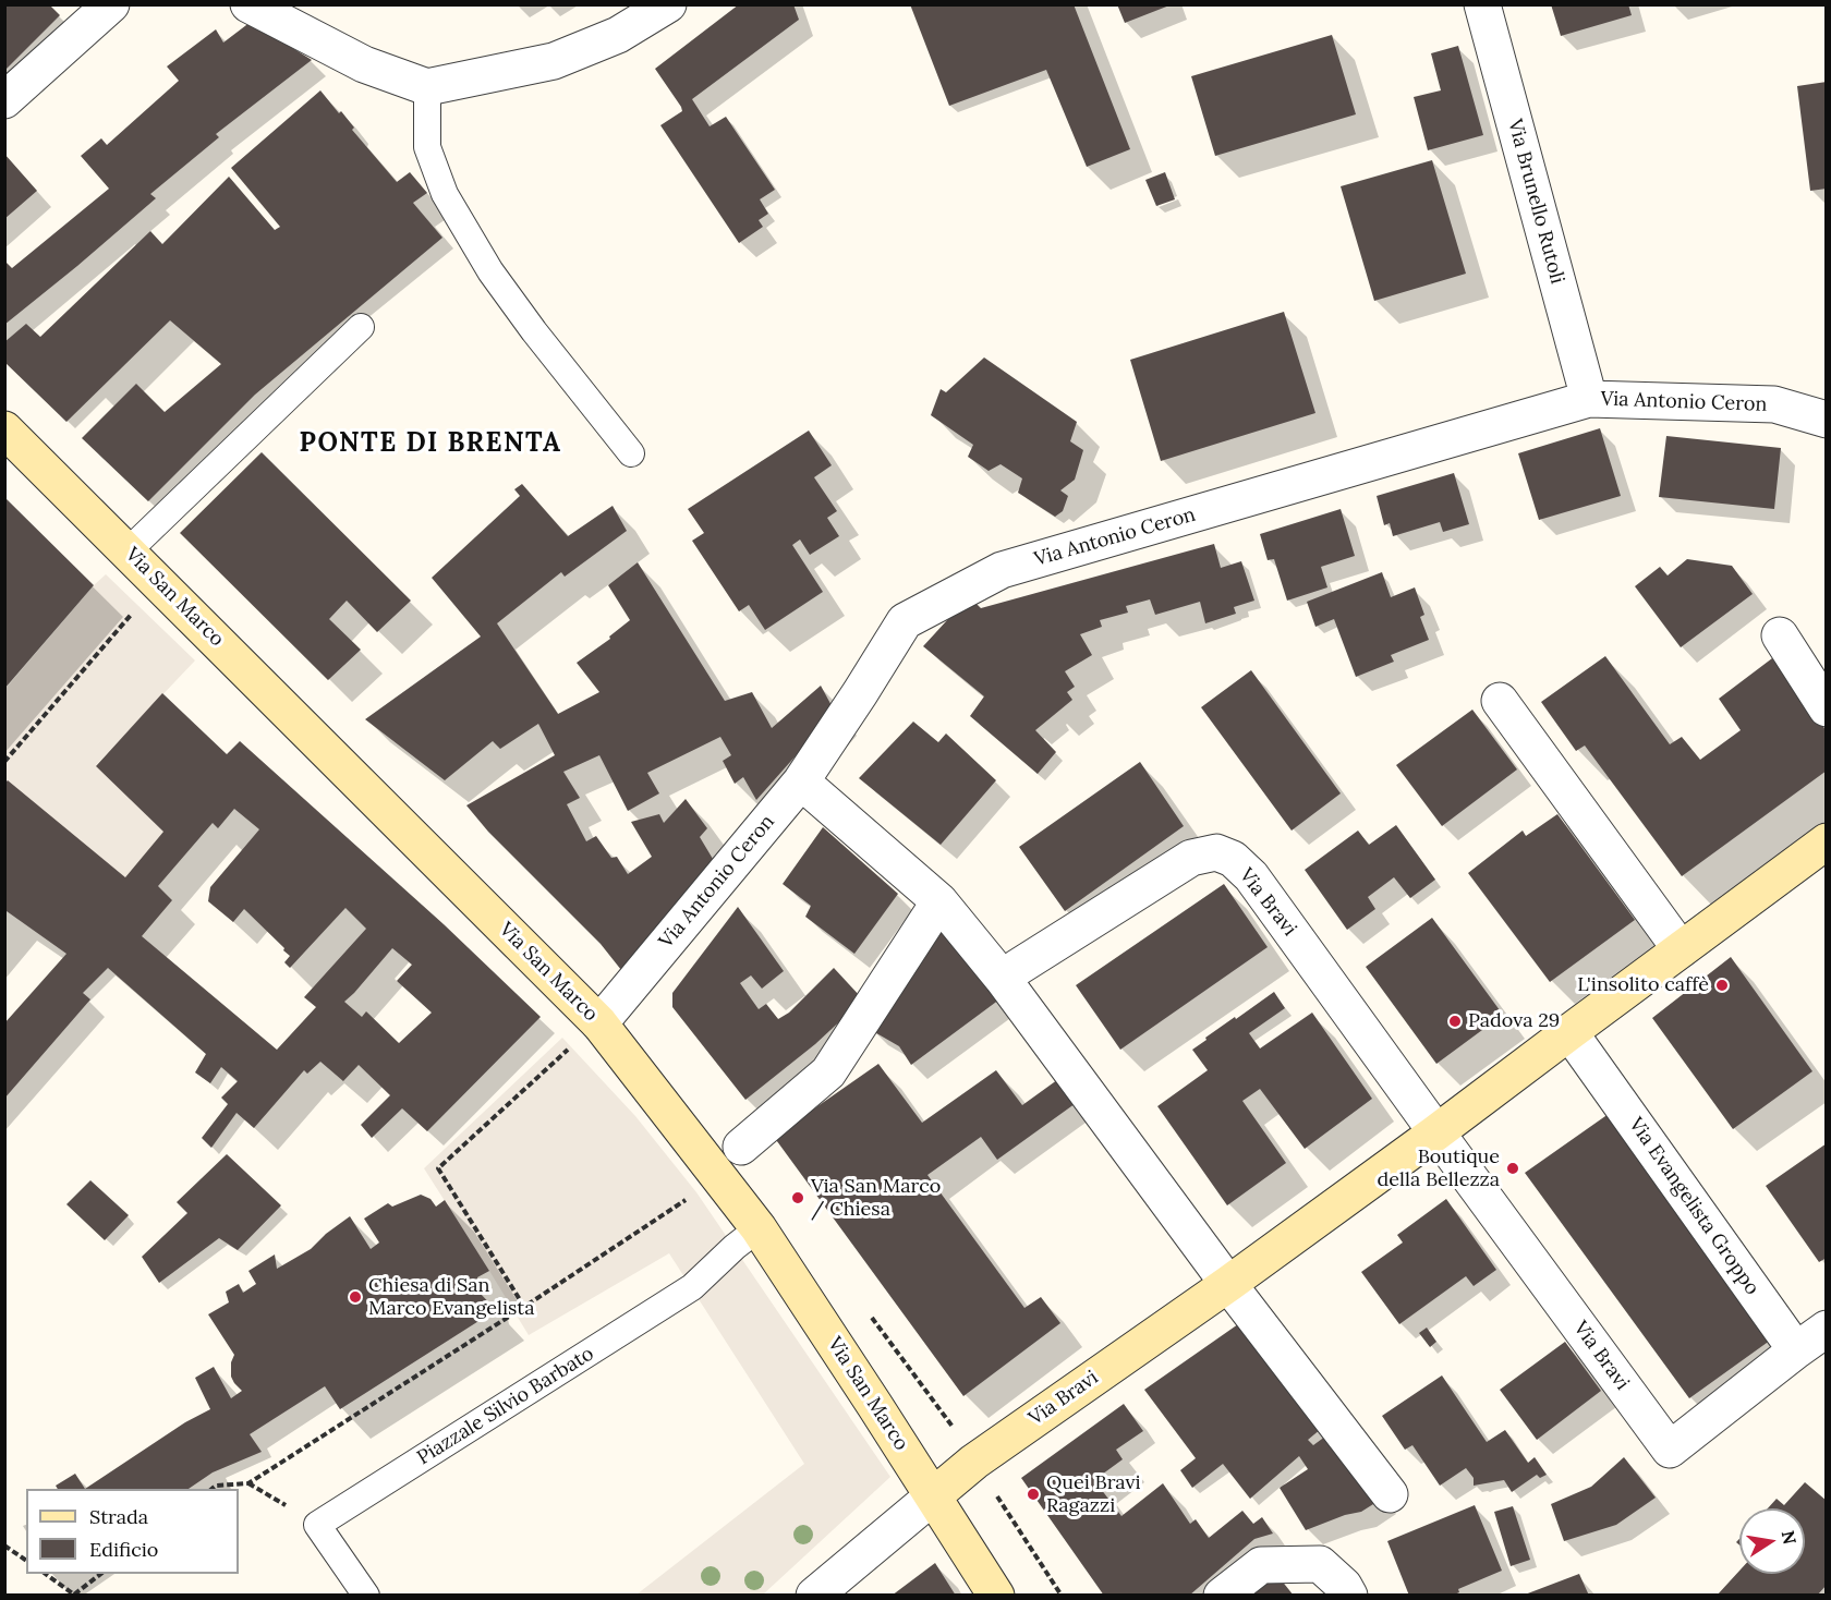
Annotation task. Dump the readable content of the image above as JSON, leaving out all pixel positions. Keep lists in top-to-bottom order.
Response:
{
  "streets": {
    "main road": ["Via San Marco", "Via Bravi"],
    "street": ["Via Brunello Rutoli", "Via Antonio Ceron", "Via Evangelista Groppo"],
    "lane": ["Piazzale Silvio Barbato"]
  },
  "crossings": [
    ["Via Brunello Rutoli", "Via Antonio Ceron"],
    ["Via Antonio Ceron", "Via San Marco"],
    ["Via San Marco", "Via Bravi"],
    ["Via San Marco", "Piazzale Silvio Barbato"],
    ["Via Bravi", "Via Evangelista Groppo"]
  ],
  "districts": ["PONTE DI BRENTA"],
  "places": [
    "L'insolito caffè",
    "Padova 29",
    "Boutique della Bellezza",
    "Via San Marco / Chiesa",
    "Chiesa di San Marco Evangelista",
    "Quei Bravi Ragazzi"
  ],
  "legend": ["Strada", "Edificio"],
  "north": "right"
}
